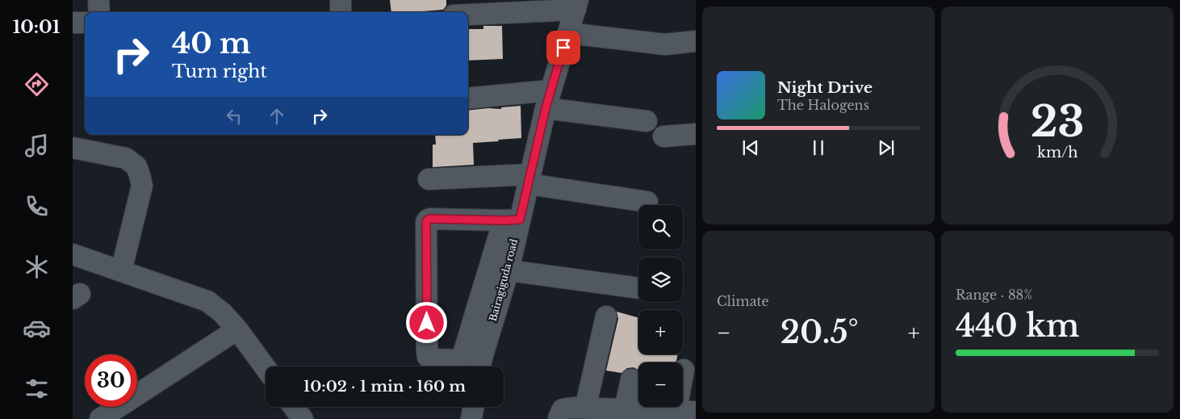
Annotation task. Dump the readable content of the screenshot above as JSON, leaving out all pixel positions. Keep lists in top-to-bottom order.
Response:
{
  "streets": {
    "street": ["Bairagiguda road"]
  },
  "page": {
    "tabs": "10:01",
    "turn": ["40 m", "Turn right"],
    "song": ["Night Drive", "The Halogens"],
    "map_buttons": ["+", "−"],
    "tile": [
      "Climate",
      ["Range · 88%", "440 km"]
    ],
    "heat": ["−", "20.5°", "+"],
    "limit": "30",
    "trip": "10:02 · 1 min · 160 m",
    "gauge": ["23", "km/h"]
  }
}
